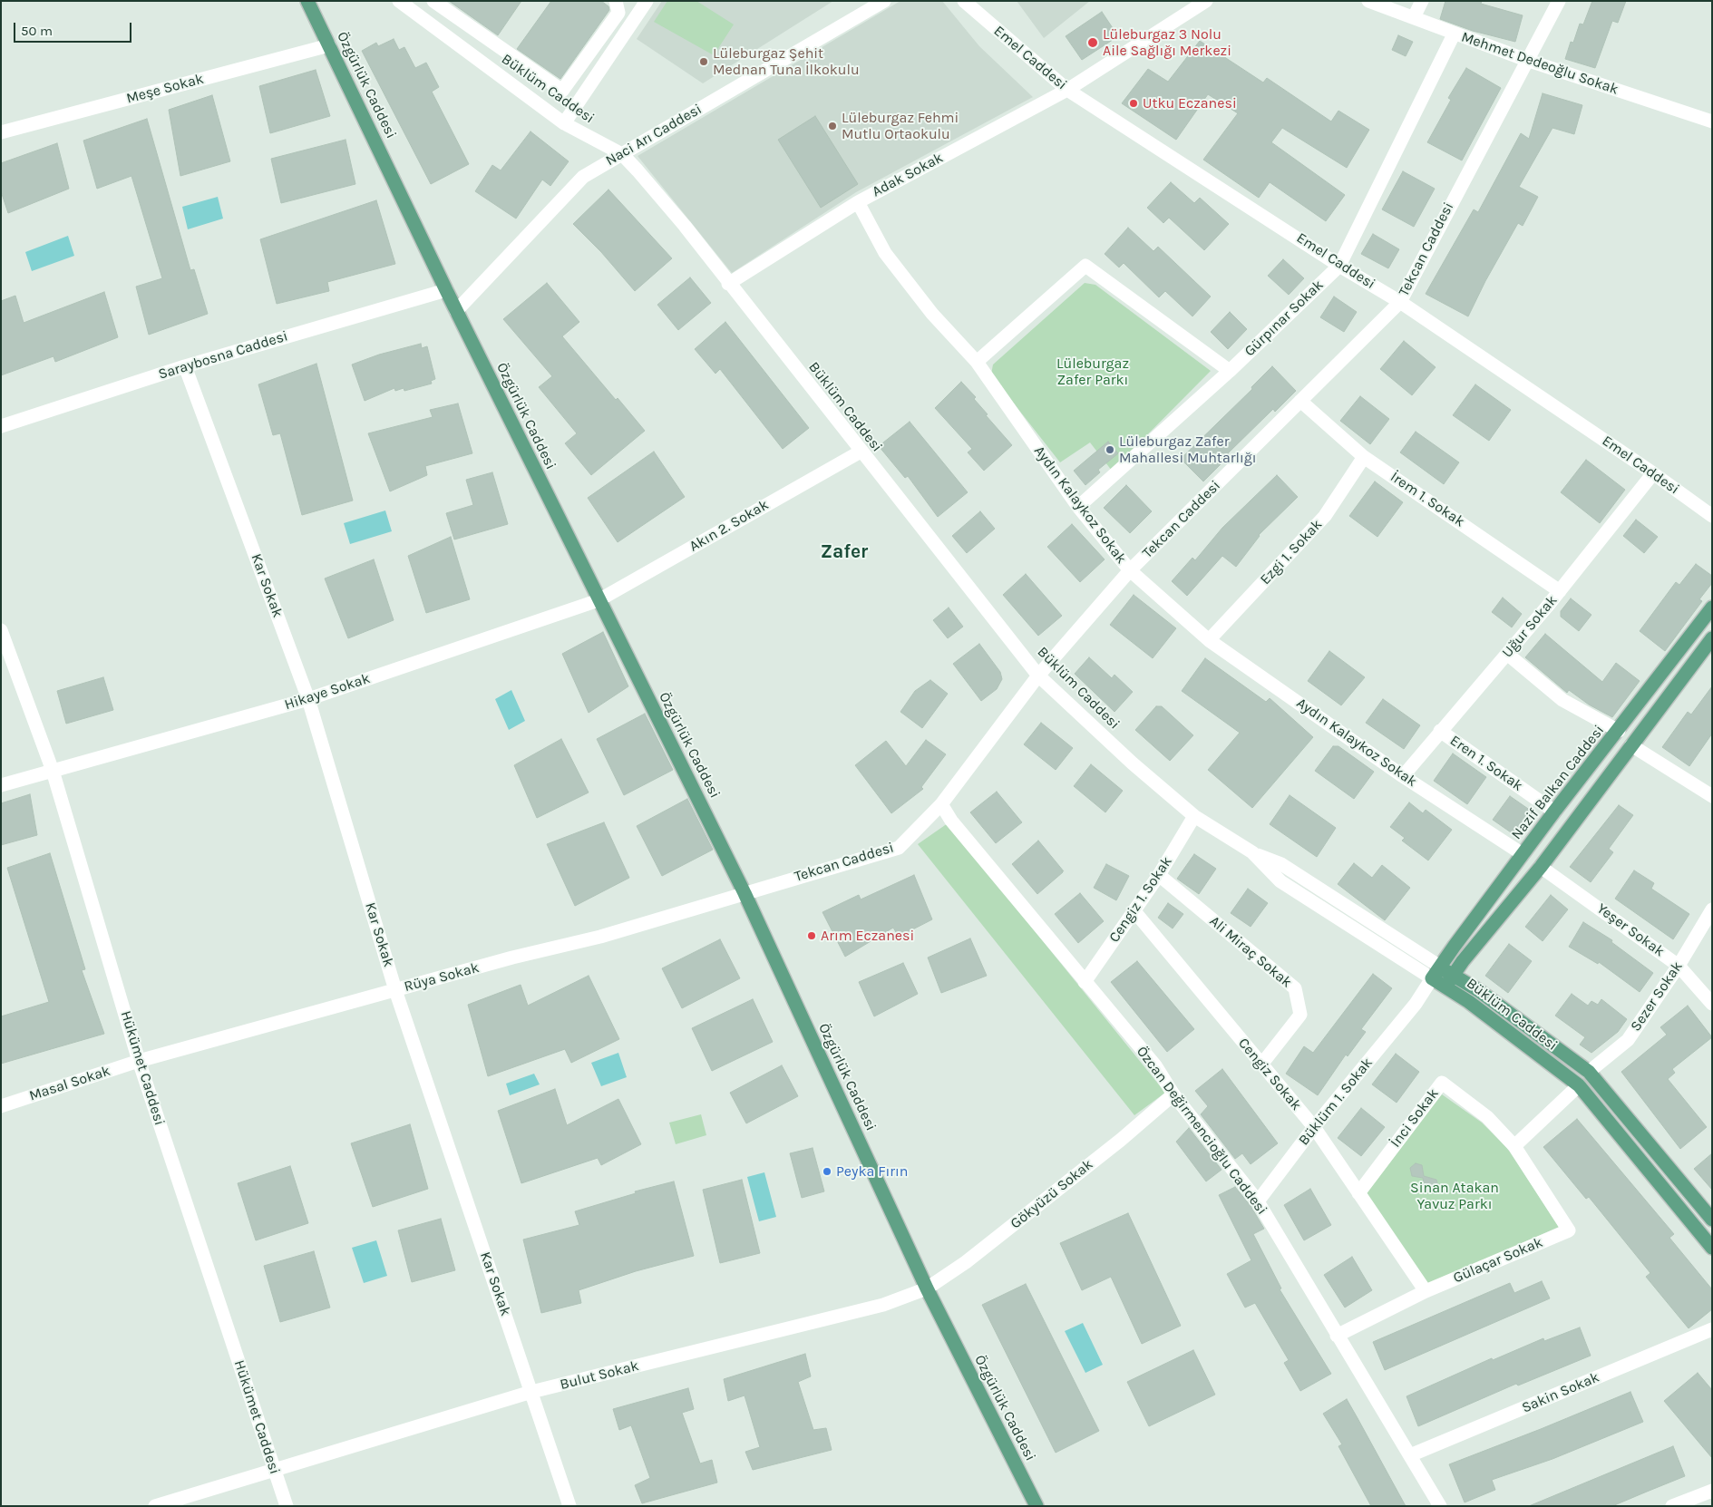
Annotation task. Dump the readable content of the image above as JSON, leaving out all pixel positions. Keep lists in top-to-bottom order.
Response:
{
  "streets": {
    "main road": ["Özgürlük Caddesi", "Büklüm Caddesi", "Nazif Balkan Caddesi"],
    "street": [
      "Emel Caddesi",
      "Mehmet Dedeoğlu Sokak",
      "Meşe Sokak",
      "Naci Arı Caddesi",
      "Adak Sokak",
      "Tekcan Caddesi",
      "Gürpınar Sokak",
      "Saraybosna Caddesi",
      "İrem 1. Sokak",
      "Aydın Kalaykoz Sokak",
      "Akın 2. Sokak",
      "Ezgi 1. Sokak",
      "Kar Sokak",
      "Uğur Sokak",
      "Hikaye Sokak",
      "Eren 1. Sokak",
      "Cengiz 1. Sokak",
      "Yeşer Sokak",
      "Ali Miraç Sokak",
      "Rüya Sokak",
      "Sezer Sokak",
      "Hükümet Caddesi",
      "Cengiz Sokak",
      "Masal Sokak",
      "Büklüm 1. Sokak",
      "İnci Sokak",
      "Özcan Değirmencioğlu Caddesi",
      "Gökyüzü Sokak",
      "Gülaçar Sokak",
      "Bulut Sokak",
      "Sakin Sokak"
    ]
  },
  "crossings": [
    ["Emel Caddesi", "Adak Sokak"],
    ["Emel Caddesi", "Tekcan Caddesi"],
    ["Emel Caddesi", "Gürpınar Sokak"],
    ["Emel Caddesi", "Uğur Sokak"],
    ["Mehmet Dedeoğlu Sokak", "Tekcan Caddesi"],
    ["Mehmet Dedeoğlu Sokak", "Gürpınar Sokak"],
    ["Özgürlük Caddesi", "Meşe Sokak"],
    ["Özgürlük Caddesi", "Naci Arı Caddesi"],
    ["Özgürlük Caddesi", "Tekcan Caddesi"],
    ["Özgürlük Caddesi", "Saraybosna Caddesi"],
    ["Özgürlük Caddesi", "Akın 2. Sokak"],
    ["Özgürlük Caddesi", "Hikaye Sokak"],
    ["Özgürlük Caddesi", "Rüya Sokak"],
    ["Özgürlük Caddesi", "Gökyüzü Sokak"],
    ["Özgürlük Caddesi", "Bulut Sokak"],
    ["Büklüm Caddesi", "Naci Arı Caddesi"],
    ["Büklüm Caddesi", "Adak Sokak"],
    ["Büklüm Caddesi", "Tekcan Caddesi"],
    ["Büklüm Caddesi", "Akın 2. Sokak"],
    ["Büklüm Caddesi", "Nazif Balkan Caddesi"],
    ["Büklüm Caddesi", "Cengiz 1. Sokak"],
    ["Büklüm Caddesi", "Sezer Sokak"],
    ["Büklüm Caddesi", "Büklüm 1. Sokak"],
    ["Adak Sokak", "Aydın Kalaykoz Sokak"],
    ["Tekcan Caddesi", "İrem 1. Sokak"],
    ["Tekcan Caddesi", "Aydın Kalaykoz Sokak"],
    ["Tekcan Caddesi", "Rüya Sokak"],
    ["Tekcan Caddesi", "Özcan Değirmencioğlu Caddesi"],
    ["Gürpınar Sokak", "Aydın Kalaykoz Sokak"],
    ["Saraybosna Caddesi", "Kar Sokak"],
    ["İrem 1. Sokak", "Ezgi 1. Sokak"],
    ["İrem 1. Sokak", "Uğur Sokak"],
    ["Aydın Kalaykoz Sokak", "Ezgi 1. Sokak"],
    ["Aydın Kalaykoz Sokak", "Uğur Sokak"],
    ["Aydın Kalaykoz Sokak", "Nazif Balkan Caddesi"],
    ["Akın 2. Sokak", "Hikaye Sokak"],
    ["Kar Sokak", "Hikaye Sokak"],
    ["Kar Sokak", "Rüya Sokak"],
    ["Kar Sokak", "Bulut Sokak"],
    ["Uğur Sokak", "Eren 1. Sokak"],
    ["Hikaye Sokak", "Hükümet Caddesi"],
    ["Eren 1. Sokak", "Nazif Balkan Caddesi"],
    ["Nazif Balkan Caddesi", "Büklüm 1. Sokak"],
    ["Cengiz 1. Sokak", "Ali Miraç Sokak"],
    ["Cengiz 1. Sokak", "Cengiz Sokak"],
    ["Cengiz 1. Sokak", "Özcan Değirmencioğlu Caddesi"],
    ["Yeşer Sokak", "Sezer Sokak"],
    ["Ali Miraç Sokak", "Cengiz Sokak"],
    ["Rüya Sokak", "Hükümet Caddesi"],
    ["Rüya Sokak", "Masal Sokak"],
    ["Hükümet Caddesi", "Masal Sokak"],
    ["Hükümet Caddesi", "Bulut Sokak"],
    ["Cengiz Sokak", "Büklüm 1. Sokak"],
    ["Cengiz Sokak", "İnci Sokak"],
    ["Cengiz Sokak", "Gülaçar Sokak"],
    ["Büklüm 1. Sokak", "Özcan Değirmencioğlu Caddesi"],
    ["İnci Sokak", "Gülaçar Sokak"],
    ["Özcan Değirmencioğlu Caddesi", "Gökyüzü Sokak"],
    ["Özcan Değirmencioğlu Caddesi", "Gülaçar Sokak"],
    ["Özcan Değirmencioğlu Caddesi", "Sakin Sokak"],
    ["Gökyüzü Sokak", "Bulut Sokak"]
  ],
  "districts": ["Zafer"],
  "parks": ["Lüleburgaz Zafer Parkı", "Sinan Atakan Yavuz Parkı"],
  "places": [
    "Lüleburgaz 3 Nolu Aile Sağlığı Merkezi",
    "Lüleburgaz Şehit Mednan Tuna İlkokulu",
    "Utku Eczanesi",
    "Lüleburgaz Fehmi Mutlu Ortaokulu",
    "Lüleburgaz Zafer Mahallesi Muhtarlığı",
    "Arım Eczanesi",
    "Peyka Fırın"
  ],
  "scale_bar": "50 m"
}
